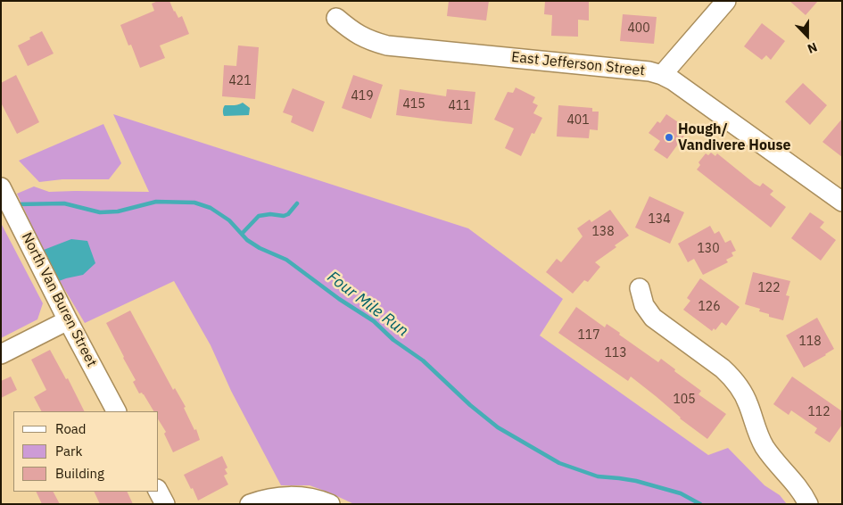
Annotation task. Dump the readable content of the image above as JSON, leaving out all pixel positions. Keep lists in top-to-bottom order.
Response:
{
  "streets": {
    "street": ["East Jefferson Street", "North Van Buren Street"]
  },
  "water": ["Four Mile Run"],
  "places": ["Hough/ Vandivere House"],
  "house_numbers": [
    "400",
    "421",
    "419",
    "415",
    "411",
    "401",
    "134",
    "138",
    "130",
    "122",
    "126",
    "117",
    "118",
    "113",
    "105",
    "112"
  ],
  "legend": ["Road", "Park", "Building"],
  "north": "bottom"
}
